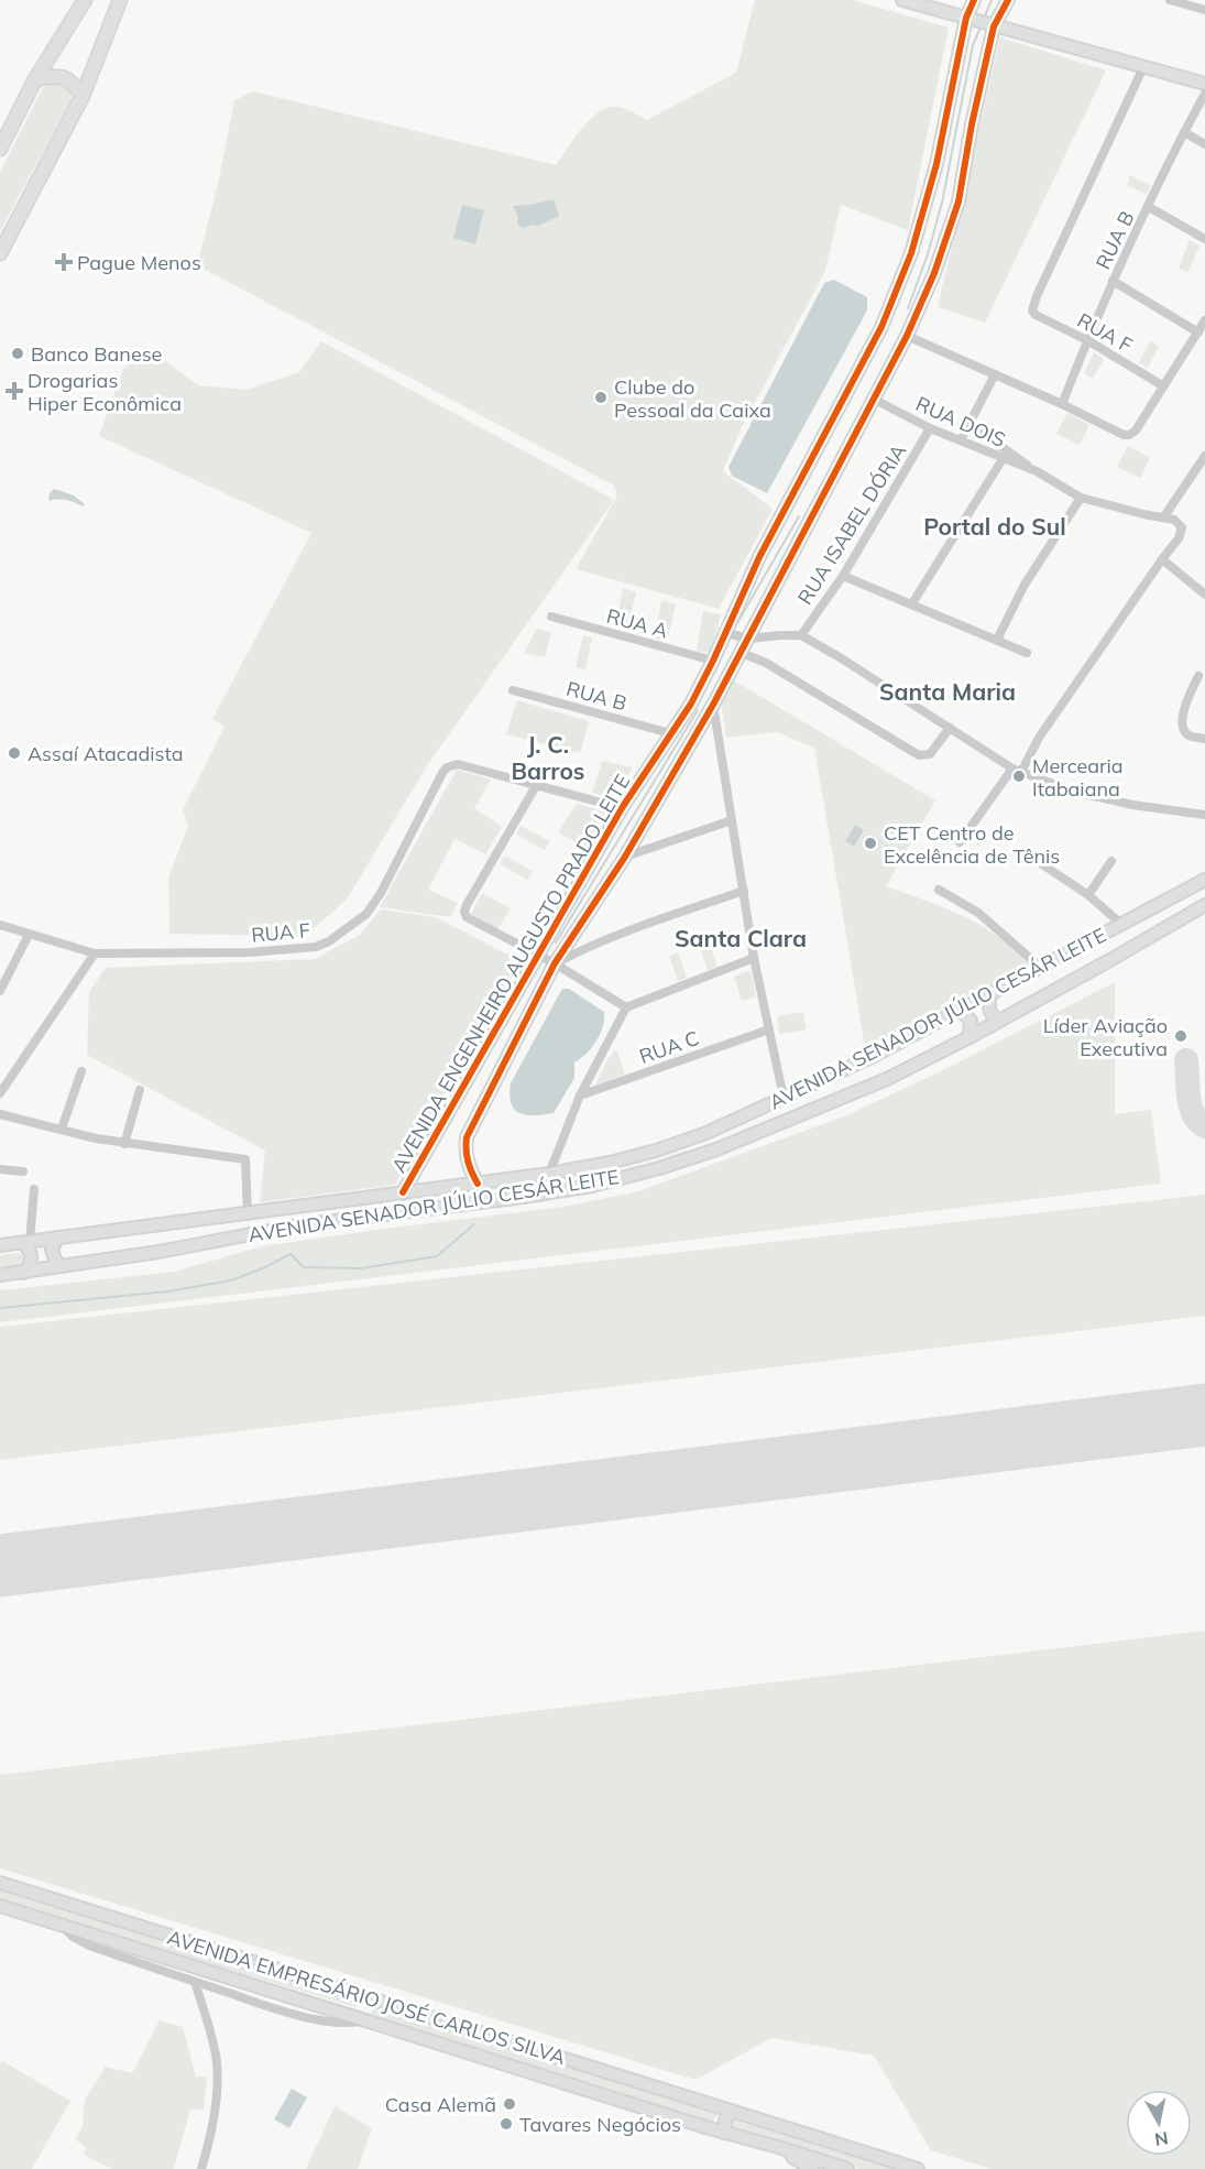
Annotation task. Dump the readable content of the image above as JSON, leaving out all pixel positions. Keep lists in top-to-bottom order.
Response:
{
  "streets": {
    "main road": ["AVENIDA ENGENHEIRO AUGUSTO PRADO LEITE", "AVENIDA SENADOR JÚLIO CESÁR LEITE", "AVENIDA EMPRESÁRIO JOSÉ CARLOS SILVA"],
    "street": [
      "RUA B",
      "RUA F",
      "RUA DOIS",
      "RUA ISABEL DÓRIA",
      "RUA A",
      "RUA C"
    ]
  },
  "crossings": [
    ["RUA B", "RUA F"],
    ["RUA B", "AVENIDA ENGENHEIRO AUGUSTO PRADO LEITE"],
    ["RUA DOIS", "RUA ISABEL DÓRIA"],
    ["RUA DOIS", "AVENIDA ENGENHEIRO AUGUSTO PRADO LEITE"],
    ["RUA A", "AVENIDA ENGENHEIRO AUGUSTO PRADO LEITE"],
    ["AVENIDA ENGENHEIRO AUGUSTO PRADO LEITE", "AVENIDA SENADOR JÚLIO CESÁR LEITE"]
  ],
  "districts": [
    "Portal do Sul",
    "Santa Maria",
    "J. C. Barros",
    "Santa Clara"
  ],
  "places": {
    "health": ["Pague Menos", "Drogarias Hiper Econômica"],
    "other": [
      "Banco Banese",
      "Clube do Pessoal da Caixa",
      "Assaí Atacadista",
      "Mercearia Itabaiana",
      "CET Centro de Excelência de Tênis",
      "Líder Aviação Executiva",
      "Casa Alemã",
      "Tavares Negócios"
    ]
  },
  "north": "bottom"
}
